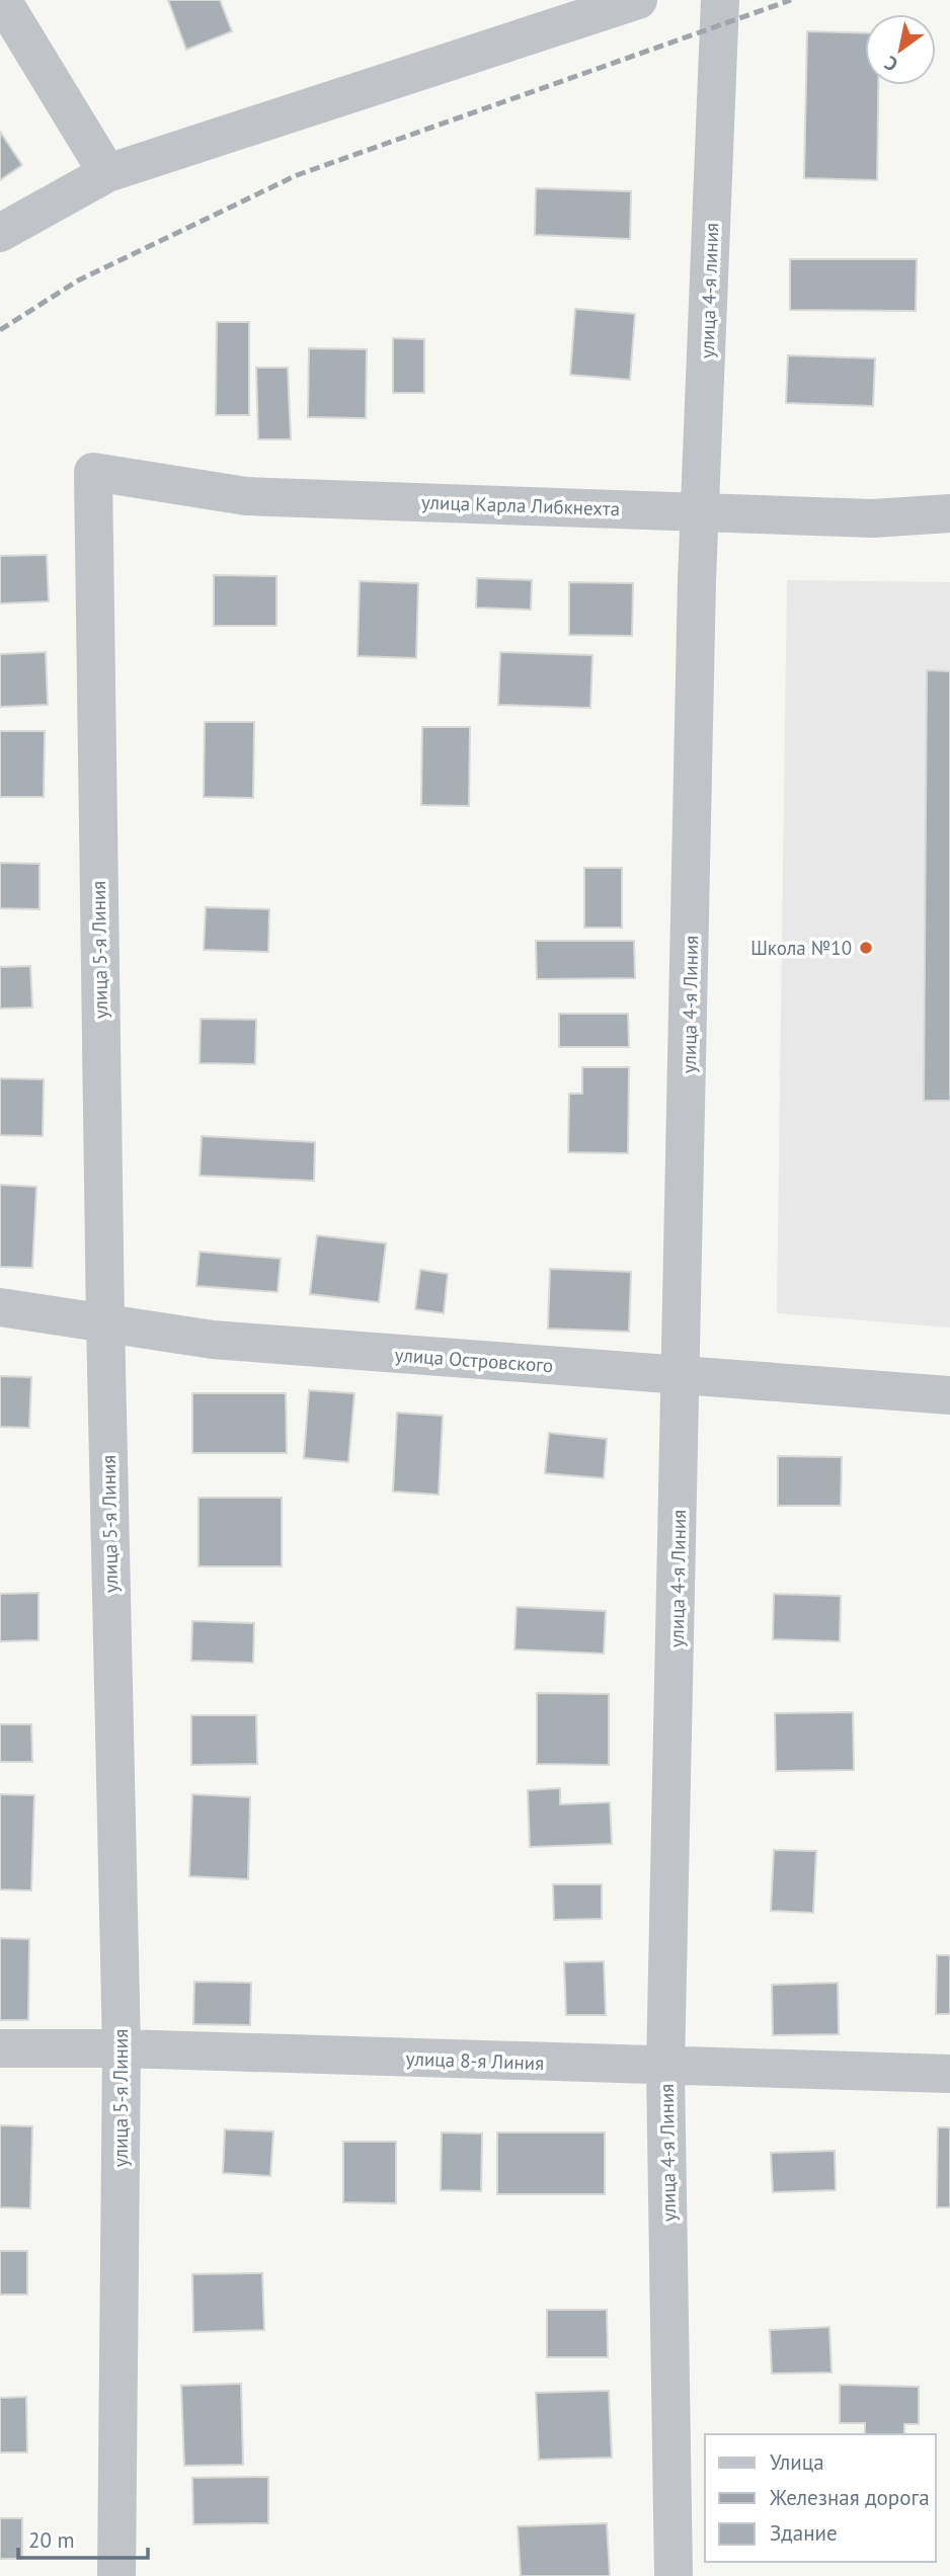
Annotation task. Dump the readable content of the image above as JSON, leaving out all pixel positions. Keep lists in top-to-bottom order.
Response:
{
  "streets": {
    "street": [
      "улица 4-я линия",
      "улица Карла Либкнехта",
      "улица 5-я Линия",
      "улица 4-я Линия",
      "улица Островского",
      "улица 8-я Линия"
    ]
  },
  "crossings": [
    ["улица 4-я линия", "улица Карла Либкнехта"],
    ["улица 4-я линия", "улица 4-я Линия"],
    ["улица Карла Либкнехта", "улица 5-я Линия"],
    ["улица 5-я Линия", "улица Островского"],
    ["улица 5-я Линия", "улица 8-я Линия"],
    ["улица 4-я Линия", "улица Островского"],
    ["улица 4-я Линия", "улица 8-я Линия"]
  ],
  "places": ["Школа №10"],
  "legend": ["Улица", "Железная дорога", "Здание"],
  "scale_bar": "20 m",
  "north": "bottom left"
}
